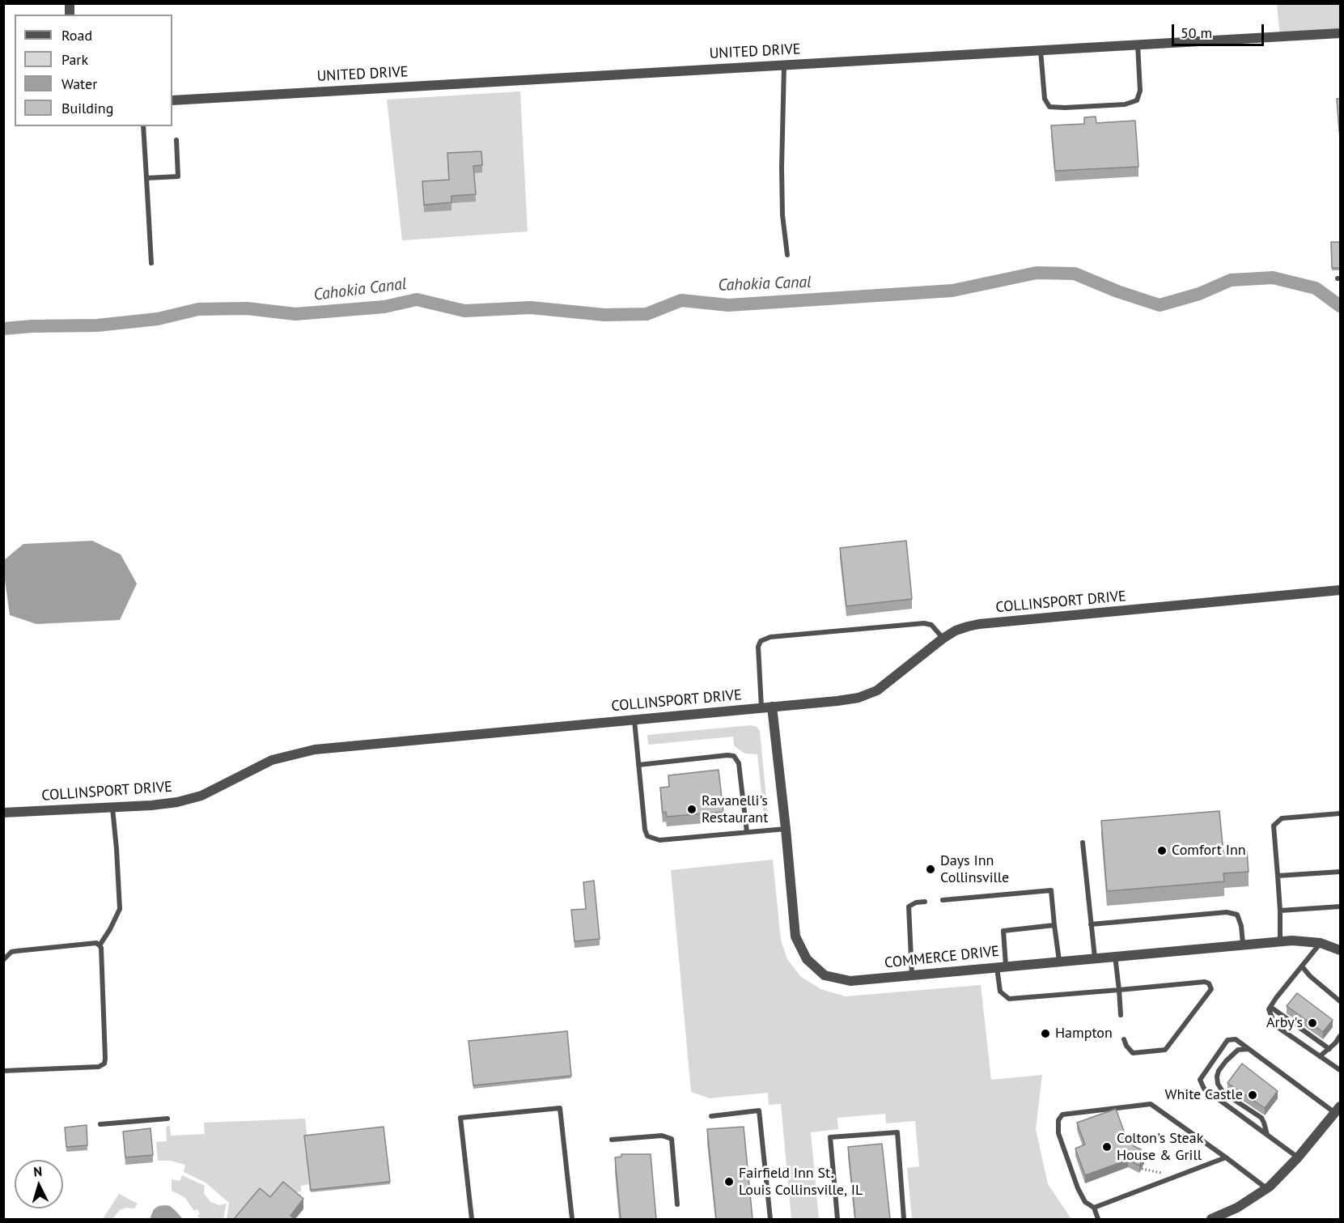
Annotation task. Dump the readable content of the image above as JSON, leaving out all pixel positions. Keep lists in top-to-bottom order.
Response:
{
  "streets": {
    "street": ["UNITED DRIVE", "COLLINSPORT DRIVE", "COMMERCE DRIVE"]
  },
  "crossings": [
    ["COLLINSPORT DRIVE", "COMMERCE DRIVE"]
  ],
  "water": ["Cahokia Canal"],
  "places": [
    "Ravanelli's Restaurant",
    "Comfort Inn",
    "Days Inn Collinsville",
    "Arby's",
    "Hampton",
    "White Castle",
    "Colton's Steak House & Grill",
    "Fairfield Inn St. Louis Collinsville, IL"
  ],
  "legend": [
    "Road",
    "Park",
    "Water",
    "Building"
  ],
  "scale_bar": "50 m",
  "north": "top"
}
